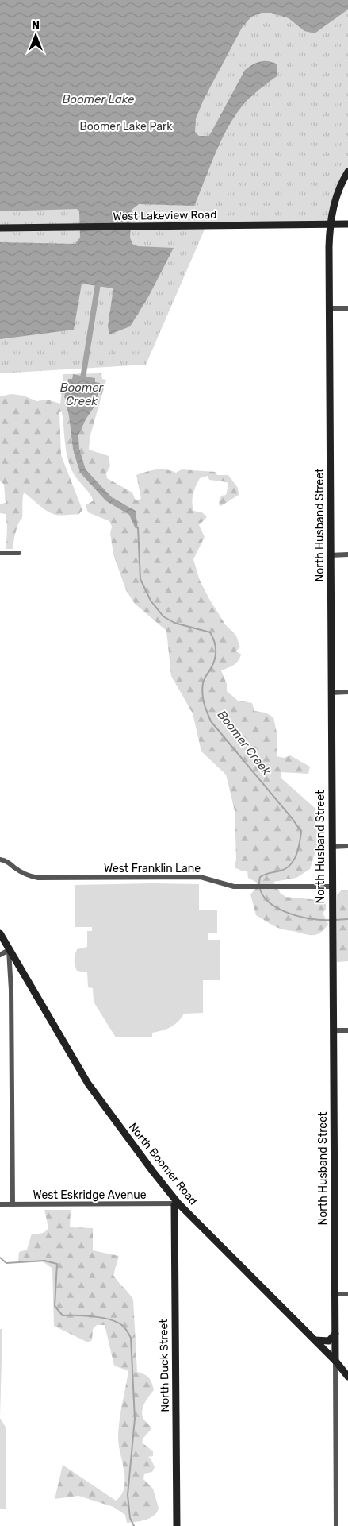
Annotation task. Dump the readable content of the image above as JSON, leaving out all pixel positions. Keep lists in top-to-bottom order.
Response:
{
  "streets": {
    "main road": [
      "West Lakeview Road",
      "North Husband Street",
      "North Boomer Road",
      "North Duck Street"
    ],
    "street": ["West Franklin Lane", "West Eskridge Avenue"]
  },
  "crossings": [
    ["West Lakeview Road", "North Husband Street"],
    ["North Husband Street", "West Franklin Lane"],
    ["North Husband Street", "North Boomer Road"],
    ["North Boomer Road", "West Eskridge Avenue"],
    ["North Boomer Road", "North Duck Street"],
    ["West Eskridge Avenue", "North Duck Street"]
  ],
  "water": ["Boomer Lake", "Boomer Creek"],
  "parks": ["Boomer Lake Park"],
  "north": "top"
}
